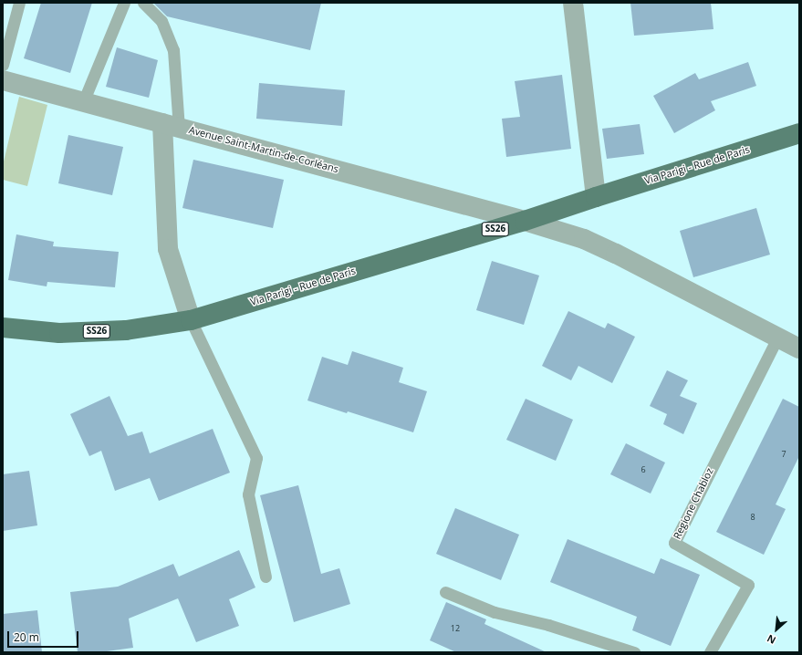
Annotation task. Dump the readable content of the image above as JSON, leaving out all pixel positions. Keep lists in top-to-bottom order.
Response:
{
  "streets": {
    "main road": ["Via Parigi - Rue de Paris", "SS26"],
    "street": ["Avenue Saint-Martin-de-Corléans"],
    "lane": ["Regione Chabloz"]
  },
  "crossings": [
    ["Avenue Saint-Martin-de-Corléans", "Via Parigi - Rue de Paris"]
  ],
  "house_numbers": [
    "7",
    "6",
    "8",
    "12"
  ],
  "scale_bar": "20 m",
  "north": "bottom left"
}
